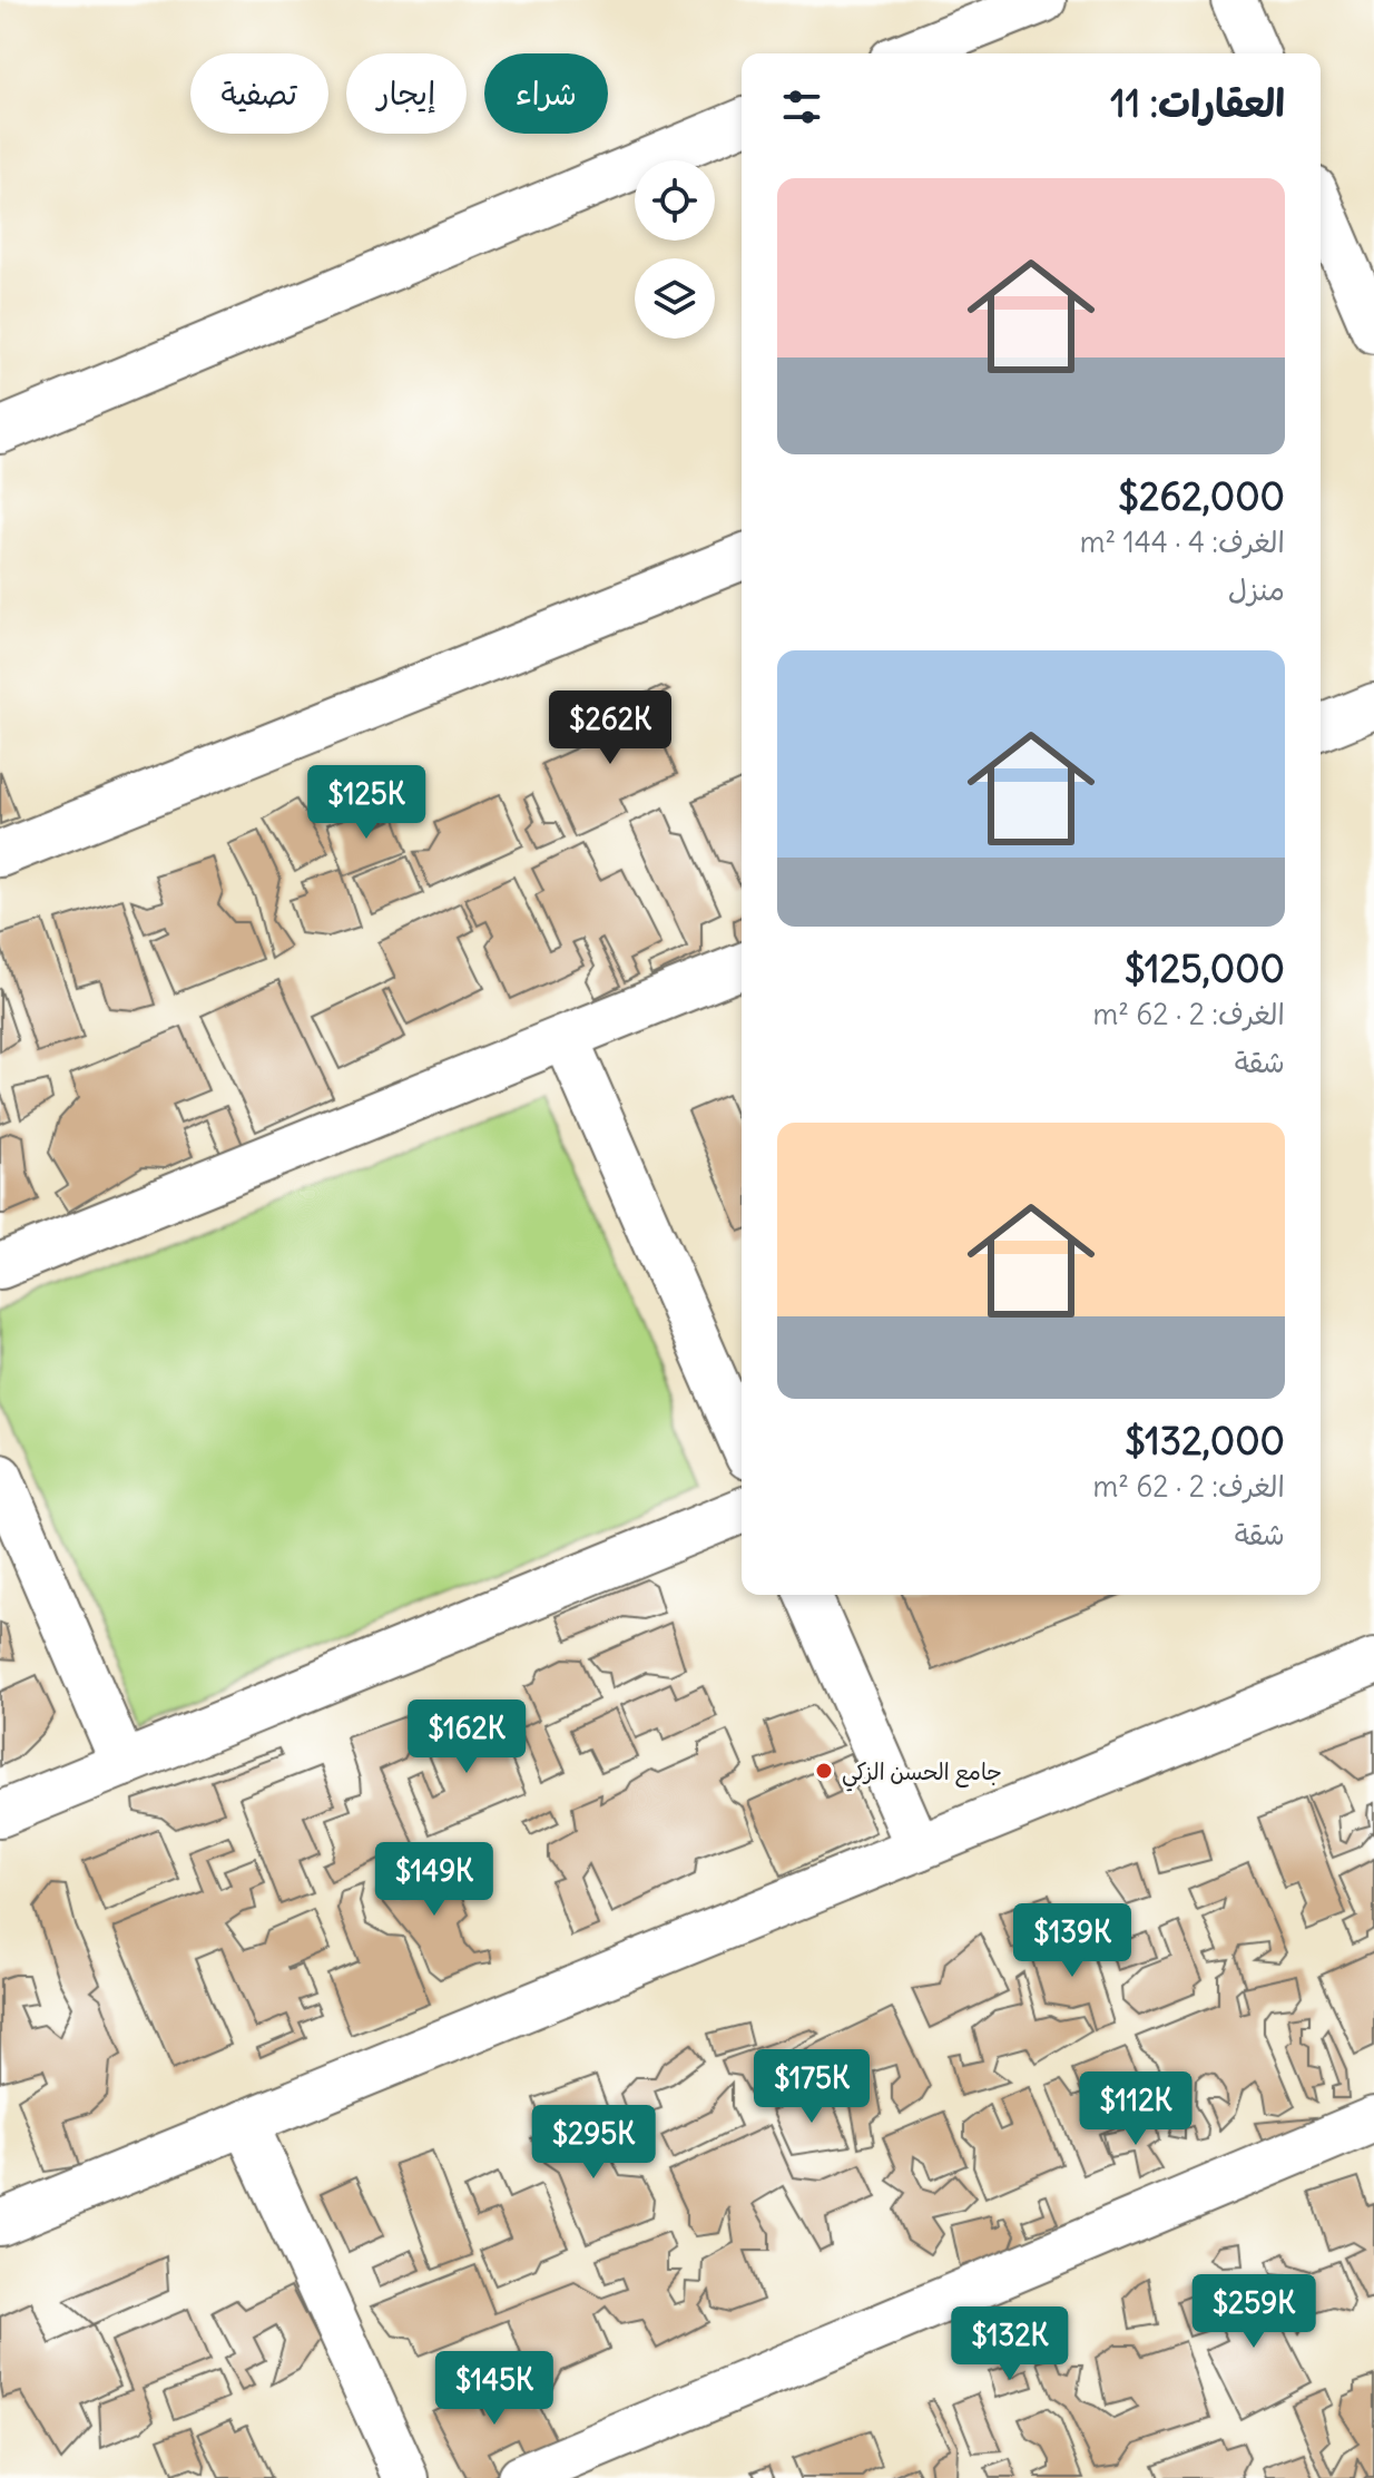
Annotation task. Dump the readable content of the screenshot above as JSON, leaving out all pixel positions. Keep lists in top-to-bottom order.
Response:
{
  "places": ["جامع الحسن الزكي"],
  "page": {
    "chip": ["شراء", "إيجار", "تصفية"],
    "heading": "العقارات: 11",
    "list": [
      {
        "name": "$262,000",
        "note": "الغرف: 4 · 144 m² · منزل"
      },
      {
        "name": "$125,000",
        "note": "الغرف: 2 · 62 m² · شقة"
      },
      {
        "name": "$132,000",
        "note": "الغرف: 2 · 62 m² · شقة"
      }
    ],
    "price": [
      "$262K",
      "$125K",
      "$162K",
      "$149K",
      "$139K",
      "$175K",
      "$112K",
      "$295K",
      "$259K",
      "$132K",
      "$145K"
    ]
  }
}
